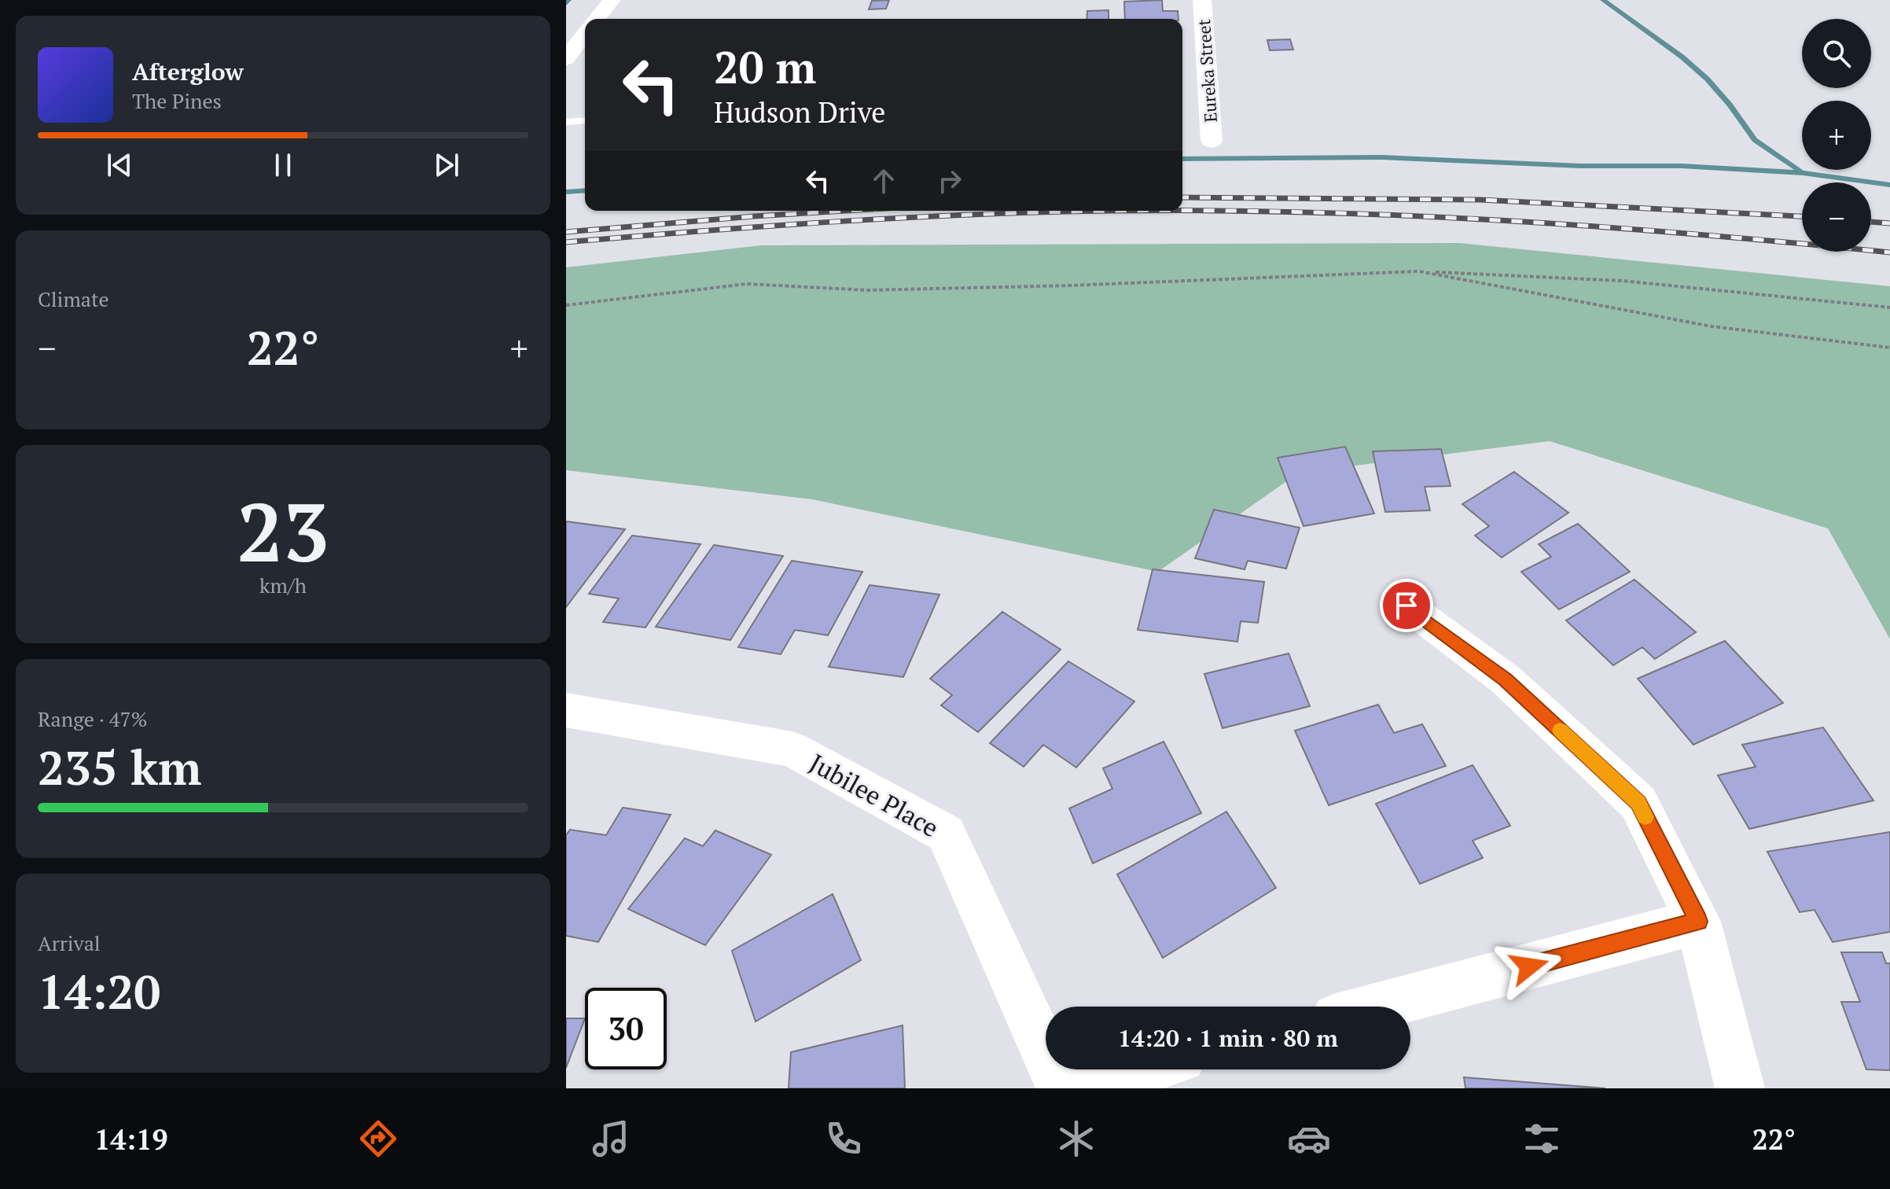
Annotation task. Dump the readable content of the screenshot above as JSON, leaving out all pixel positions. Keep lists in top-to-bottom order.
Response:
{
  "streets": {
    "street": ["Eureka Street", "Jubilee Place"]
  },
  "page": {
    "map_buttons": ["+", "−"],
    "turn": ["20 m", "Hudson Drive"],
    "song": ["Afterglow", "The Pines"],
    "tile": [
      "Climate",
      ["23", "km/h"],
      ["Range · 47%", "235 km"],
      ["Arrival", "14:20"]
    ],
    "heat": ["−", "22°", "+"],
    "limit": "30",
    "trip": "14:20 · 1 min · 80 m",
    "tabs": ["14:19", "22°"]
  }
}
